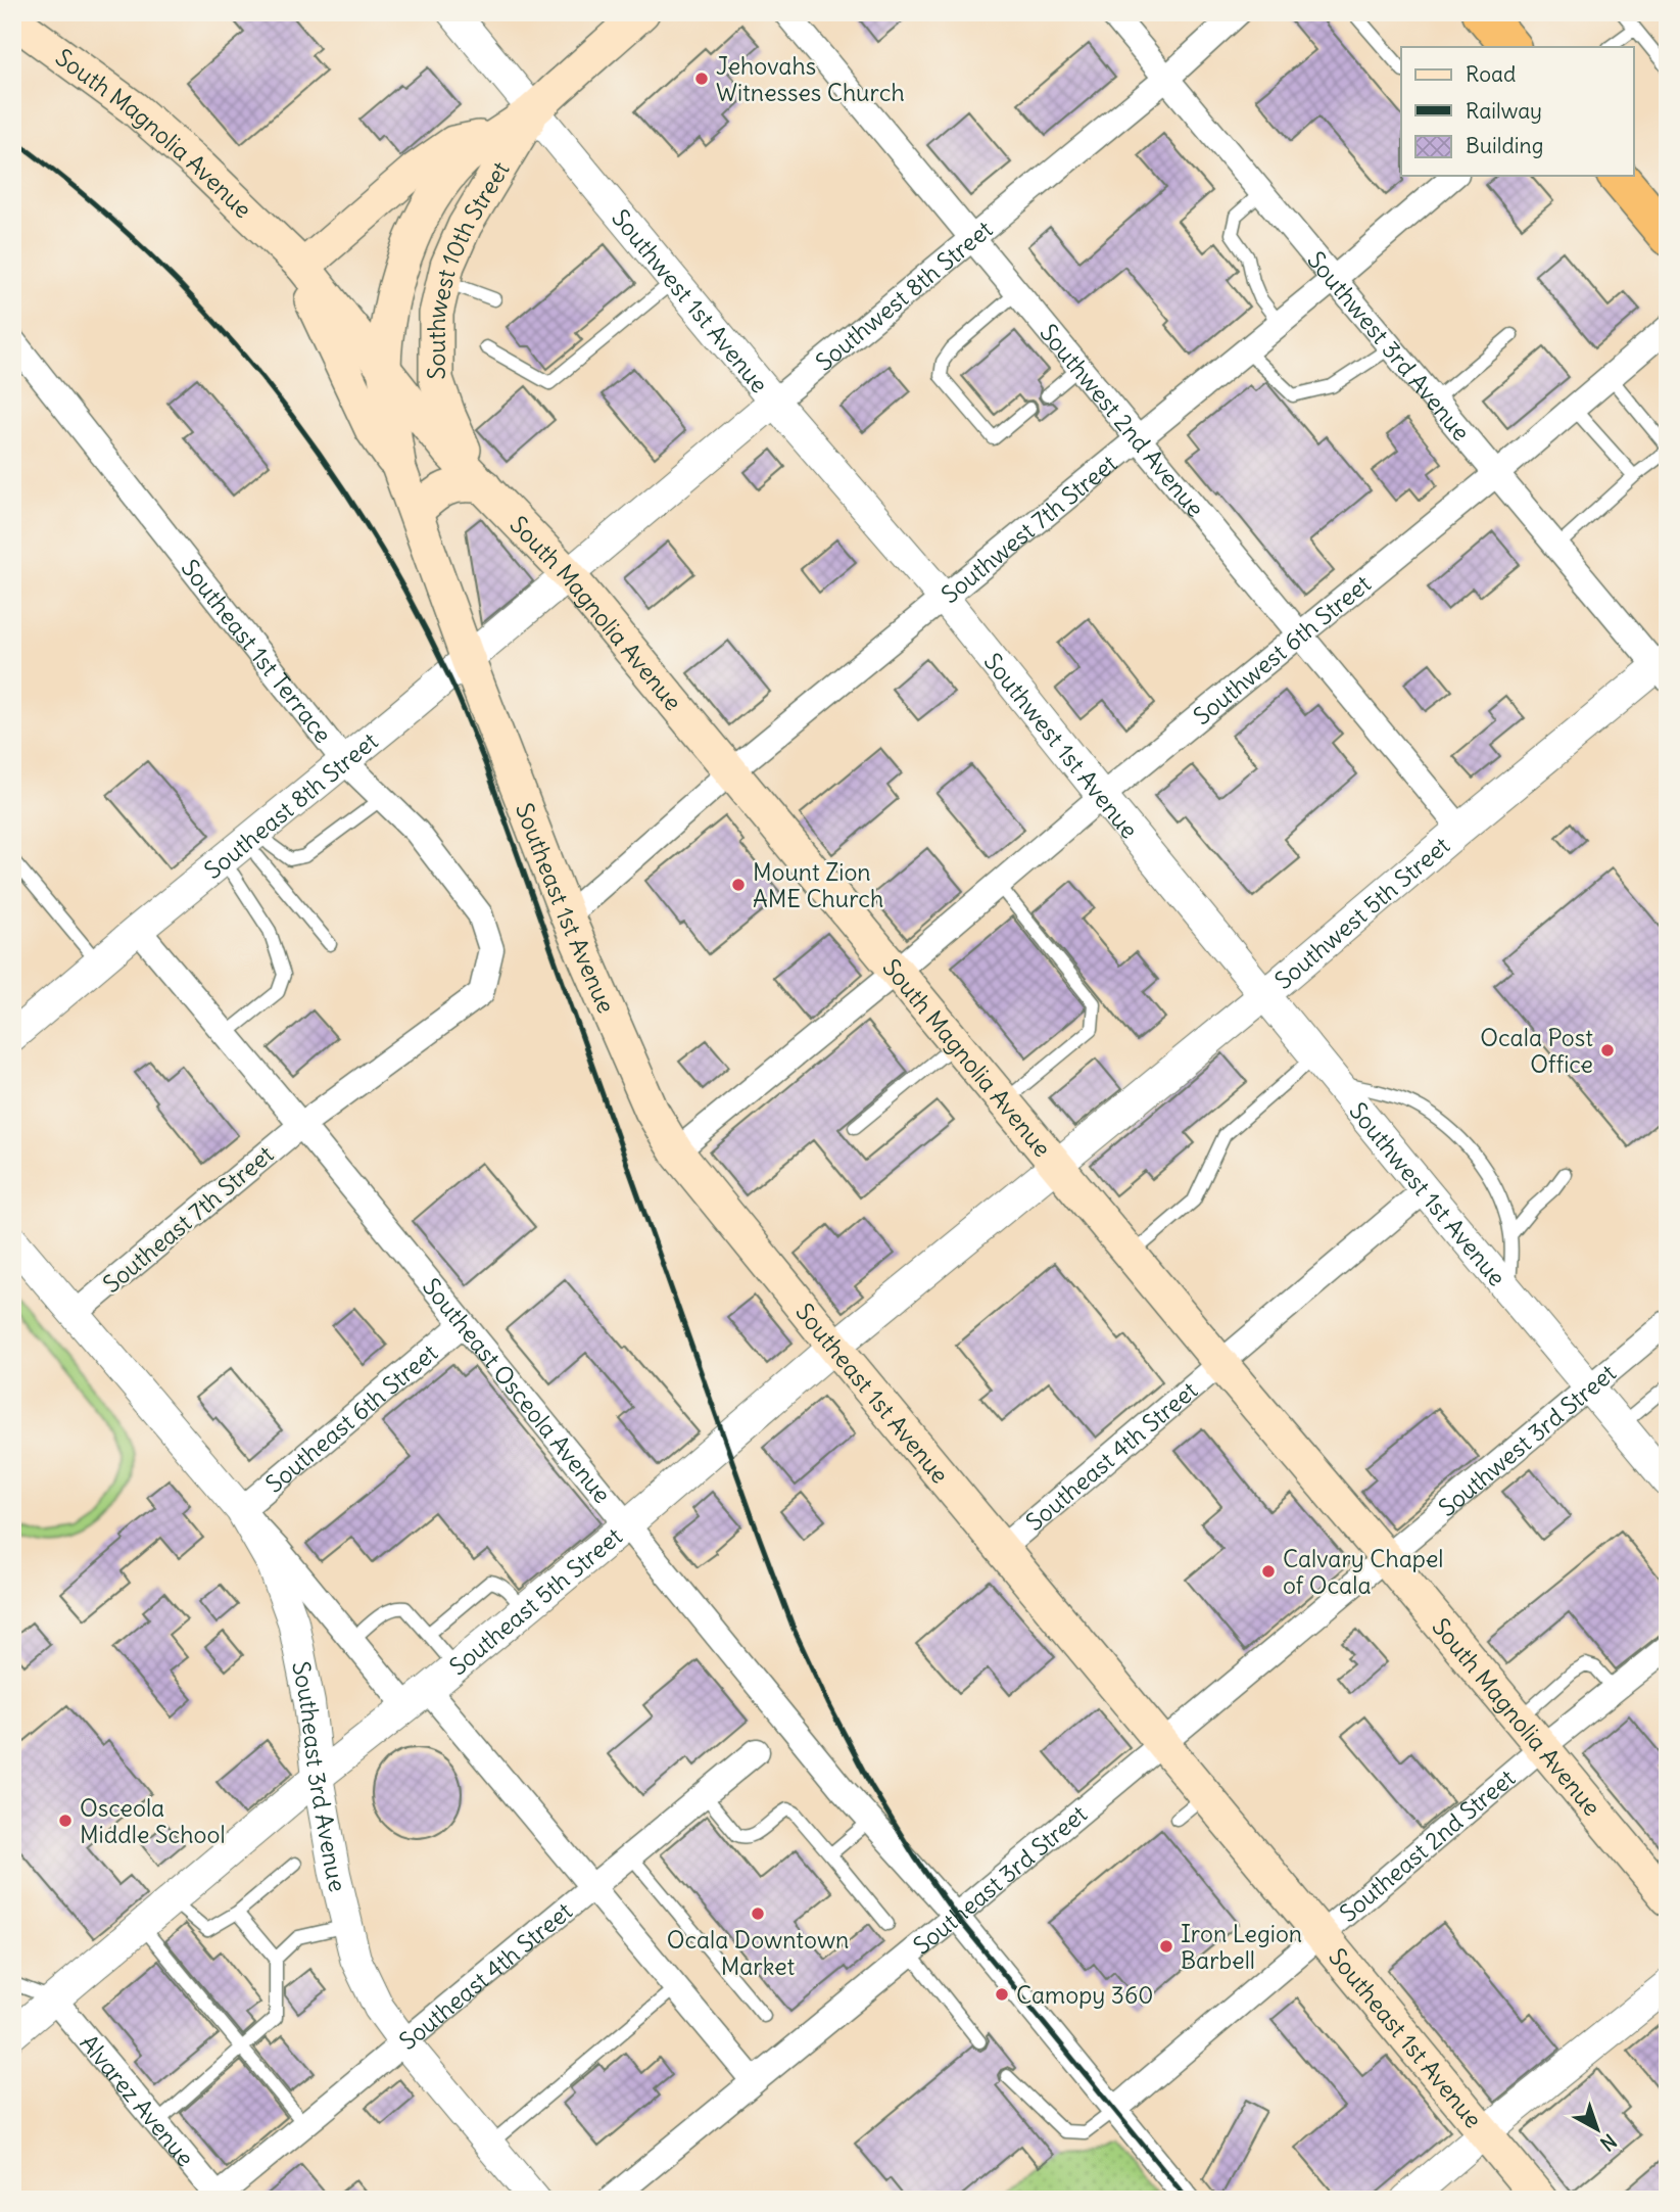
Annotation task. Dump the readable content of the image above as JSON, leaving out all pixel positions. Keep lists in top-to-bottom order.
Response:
{
  "streets": {
    "main road": ["South Magnolia Avenue", "Southwest 10th Street", "Southeast 1st Avenue"],
    "street": [
      "Southwest 8th Street",
      "Southwest 1st Avenue",
      "Southwest 3rd Avenue",
      "Southwest 2nd Avenue",
      "Southwest 7th Street",
      "Southeast 1st Terrace",
      "Southwest 6th Street",
      "Southeast 8th Street",
      "Southwest 5th Street",
      "Southeast 7th Street",
      "Southeast Osceola Avenue",
      "Southeast 6th Street",
      "Southwest 3rd Street",
      "Southeast 4th Street",
      "Southeast 5th Street",
      "Southeast 3rd Avenue",
      "Southeast 2nd Street",
      "Southeast 3rd Street",
      "Alvarez Avenue"
    ]
  },
  "crossings": [
    ["South Magnolia Avenue", "Southwest 10th Street"],
    ["South Magnolia Avenue", "Southwest 8th Street"],
    ["South Magnolia Avenue", "Southwest 7th Street"],
    ["South Magnolia Avenue", "Southwest 6th Street"],
    ["South Magnolia Avenue", "Southeast 8th Street"],
    ["South Magnolia Avenue", "Southeast 1st Avenue"],
    ["South Magnolia Avenue", "Southwest 5th Street"],
    ["South Magnolia Avenue", "Southwest 3rd Street"],
    ["South Magnolia Avenue", "Southeast 4th Street"],
    ["South Magnolia Avenue", "Southeast 5th Street"],
    ["South Magnolia Avenue", "Southeast 2nd Street"],
    ["South Magnolia Avenue", "Southeast 3rd Street"],
    ["Southwest 10th Street", "Southwest 1st Avenue"],
    ["Southwest 10th Street", "Southeast 1st Avenue"],
    ["Southwest 8th Street", "Southwest 1st Avenue"],
    ["Southwest 8th Street", "Southwest 3rd Avenue"],
    ["Southwest 8th Street", "Southwest 2nd Avenue"],
    ["Southwest 8th Street", "Southeast 8th Street"],
    ["Southwest 1st Avenue", "Southwest 7th Street"],
    ["Southwest 1st Avenue", "Southwest 6th Street"],
    ["Southwest 1st Avenue", "Southwest 5th Street"],
    ["Southwest 1st Avenue", "Southwest 3rd Street"],
    ["Southwest 1st Avenue", "Southeast 4th Street"],
    ["Southwest 3rd Avenue", "Southwest 7th Street"],
    ["Southwest 3rd Avenue", "Southwest 6th Street"],
    ["Southwest 3rd Avenue", "Southwest 5th Street"],
    ["Southwest 2nd Avenue", "Southwest 7th Street"],
    ["Southwest 2nd Avenue", "Southwest 6th Street"],
    ["Southwest 2nd Avenue", "Southwest 5th Street"],
    ["Southeast 1st Terrace", "Southeast 8th Street"],
    ["Southeast 1st Terrace", "Southeast 7th Street"],
    ["Southeast 1st Terrace", "Southeast Osceola Avenue"],
    ["Southeast 8th Street", "Southeast 1st Avenue"],
    ["Southeast 8th Street", "Southeast Osceola Avenue"],
    ["Southeast 1st Avenue", "Southeast 4th Street"],
    ["Southeast 1st Avenue", "Southeast 5th Street"],
    ["Southeast 1st Avenue", "Southeast 2nd Street"],
    ["Southeast 1st Avenue", "Southeast 3rd Street"],
    ["Southwest 5th Street", "Southeast 5th Street"],
    ["Southeast 7th Street", "Southeast Osceola Avenue"],
    ["Southeast 7th Street", "Southeast 3rd Avenue"],
    ["Southeast Osceola Avenue", "Southeast 6th Street"],
    ["Southeast Osceola Avenue", "Southeast 5th Street"],
    ["Southeast Osceola Avenue", "Southeast 2nd Street"],
    ["Southeast Osceola Avenue", "Southeast 3rd Street"],
    ["Southeast 6th Street", "Southeast 3rd Avenue"],
    ["Southwest 3rd Street", "Southeast 3rd Street"],
    ["Southeast 4th Street", "Southeast 3rd Avenue"],
    ["Southeast 4th Street", "Alvarez Avenue"],
    ["Southeast 5th Street", "Southeast 3rd Avenue"],
    ["Southeast 5th Street", "Alvarez Avenue"],
    ["Southeast 3rd Avenue", "Southeast 3rd Street"]
  ],
  "places": [
    "Jehovahs Witnesses Church",
    "Mount Zion AME Church",
    "Ocala Post Office",
    "Calvary Chapel of Ocala",
    "Osceola Middle School",
    "Ocala Downtown Market",
    "Iron Legion Barbell",
    "Camopy 360"
  ],
  "legend": ["Road", "Railway", "Building"],
  "north": "bottom right"
}
